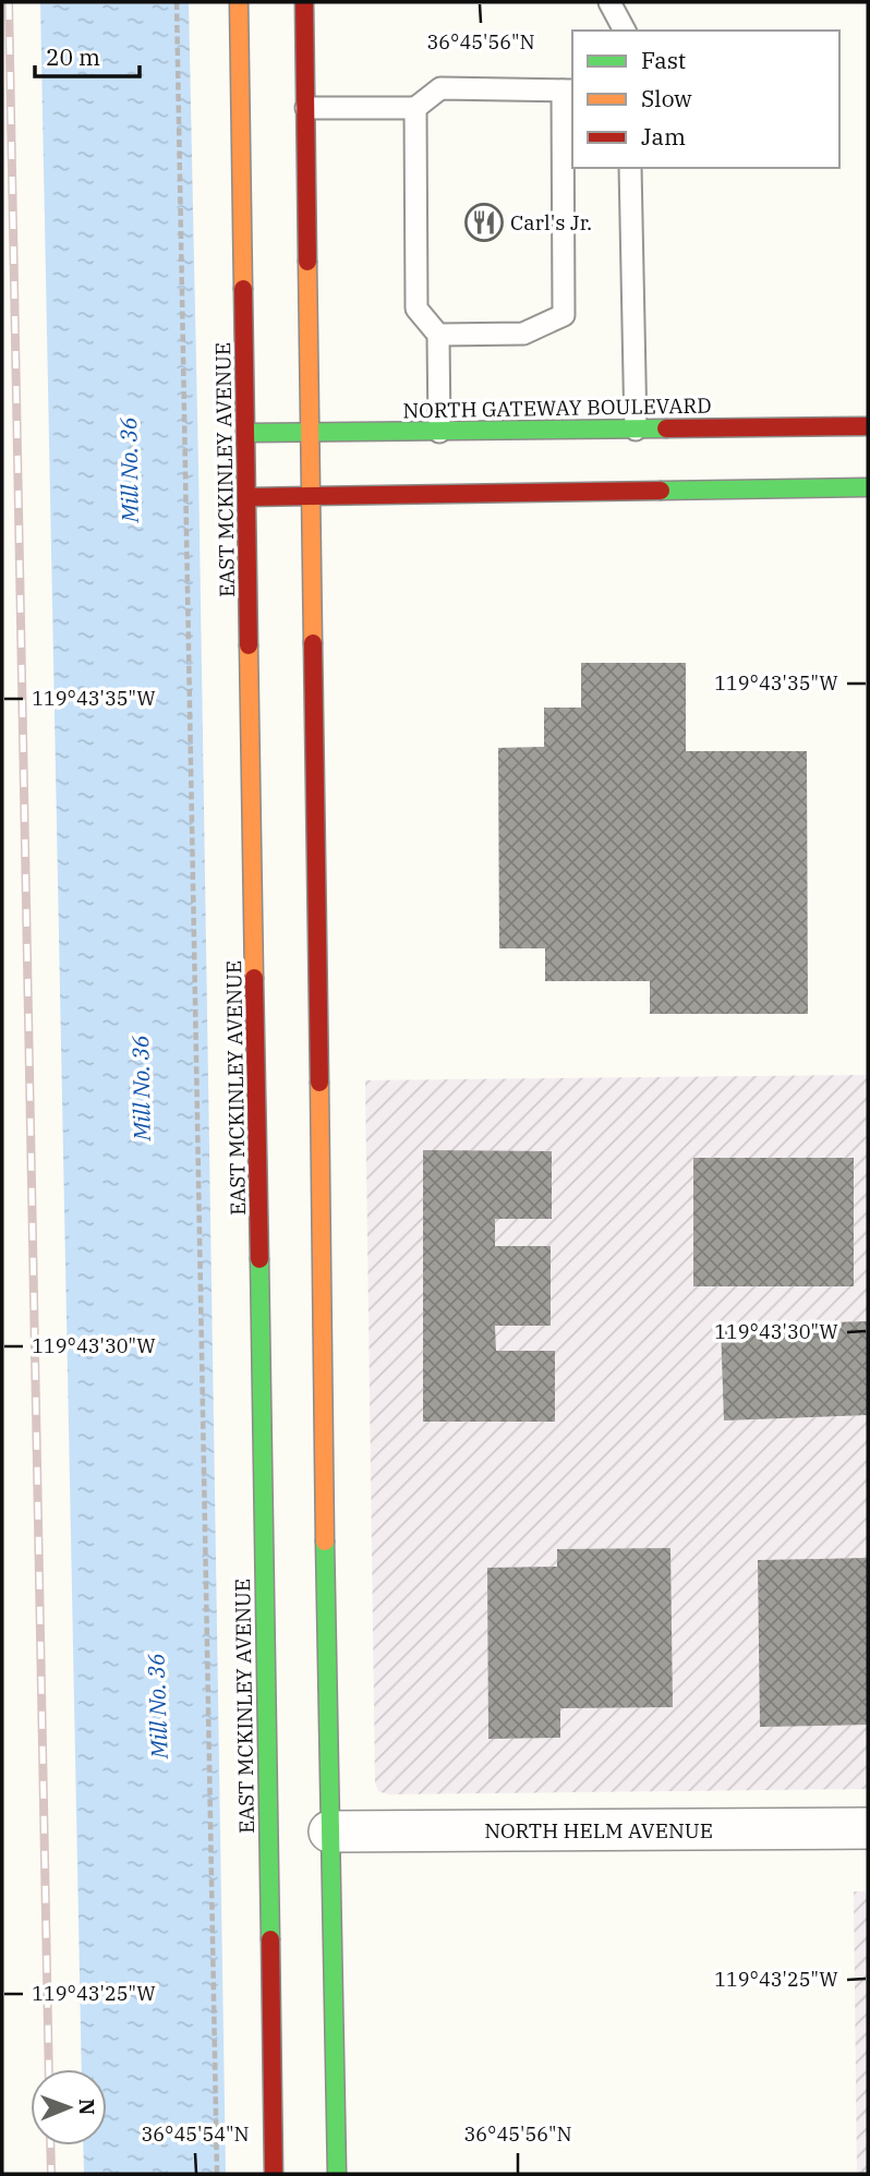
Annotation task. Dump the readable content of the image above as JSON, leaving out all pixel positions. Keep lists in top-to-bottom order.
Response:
{
  "streets": {
    "main road": ["NORTH GATEWAY BOULEVARD", "EAST MCKINLEY AVENUE"],
    "street": ["NORTH HELM AVENUE"]
  },
  "crossings": [
    ["NORTH GATEWAY BOULEVARD", "EAST MCKINLEY AVENUE"]
  ],
  "water": ["Mill No. 36"],
  "places": {
    "restaurant": ["Carl's Jr."]
  },
  "legend": ["Fast", "Slow", "Jam"],
  "scale_bar": "20 m",
  "north": "right",
  "coordinates": [
    "36°45'56\"N",
    "119°43'35\"W",
    "119°43'30\"W",
    "119°43'25\"W",
    "36°45'54\"N"
  ]
}
